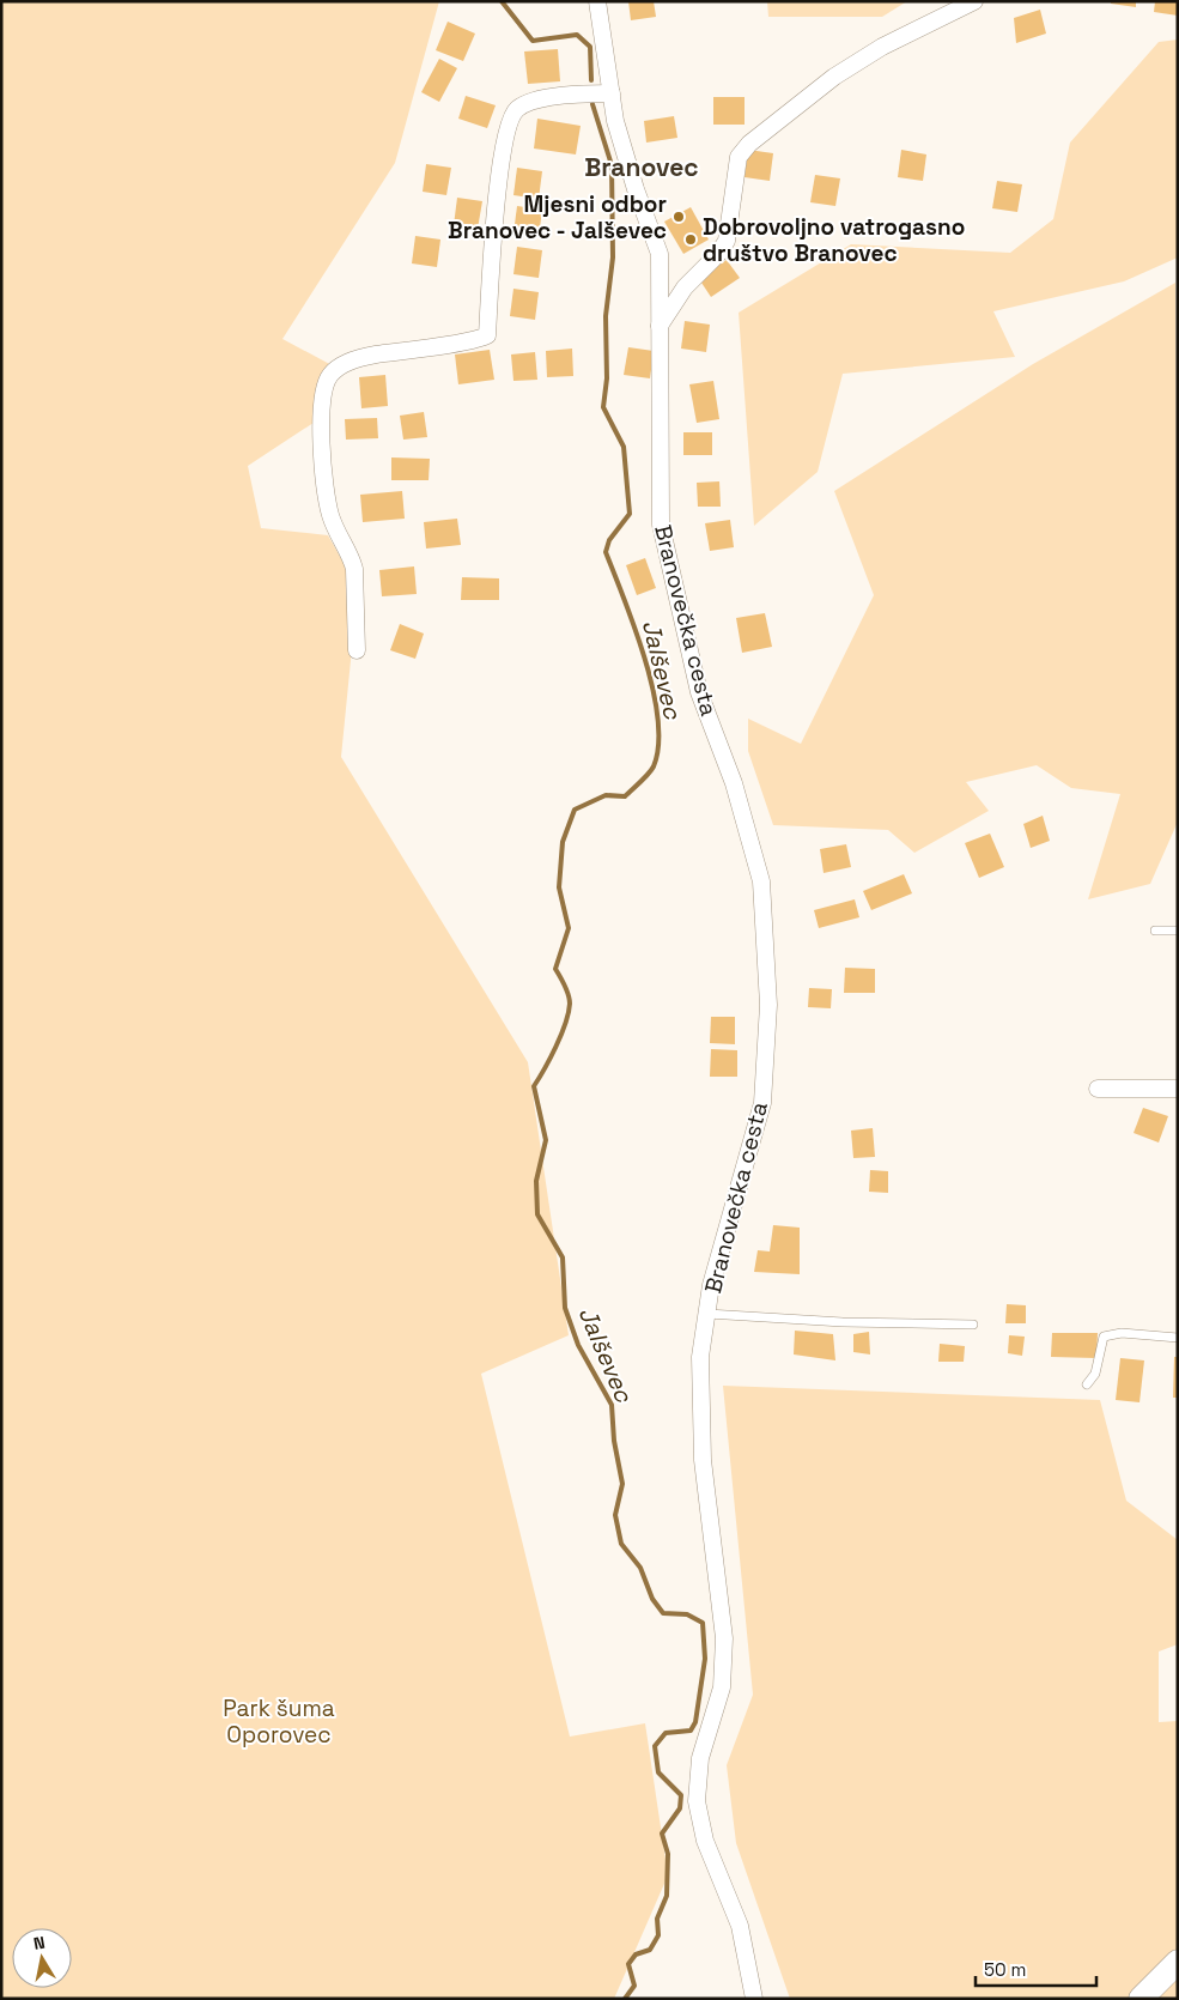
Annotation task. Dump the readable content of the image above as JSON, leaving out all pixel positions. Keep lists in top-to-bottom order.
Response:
{
  "streets": {
    "street": ["Branovečka cesta"]
  },
  "districts": ["Branovec"],
  "water": ["Jalševec"],
  "parks": ["Park šuma Oporovec"],
  "places": ["Mjesni odbor Branovec - Jalševec", "Dobrovoljno vatrogasno društvo Branovec"],
  "scale_bar": "50 m",
  "north": "top"
}
